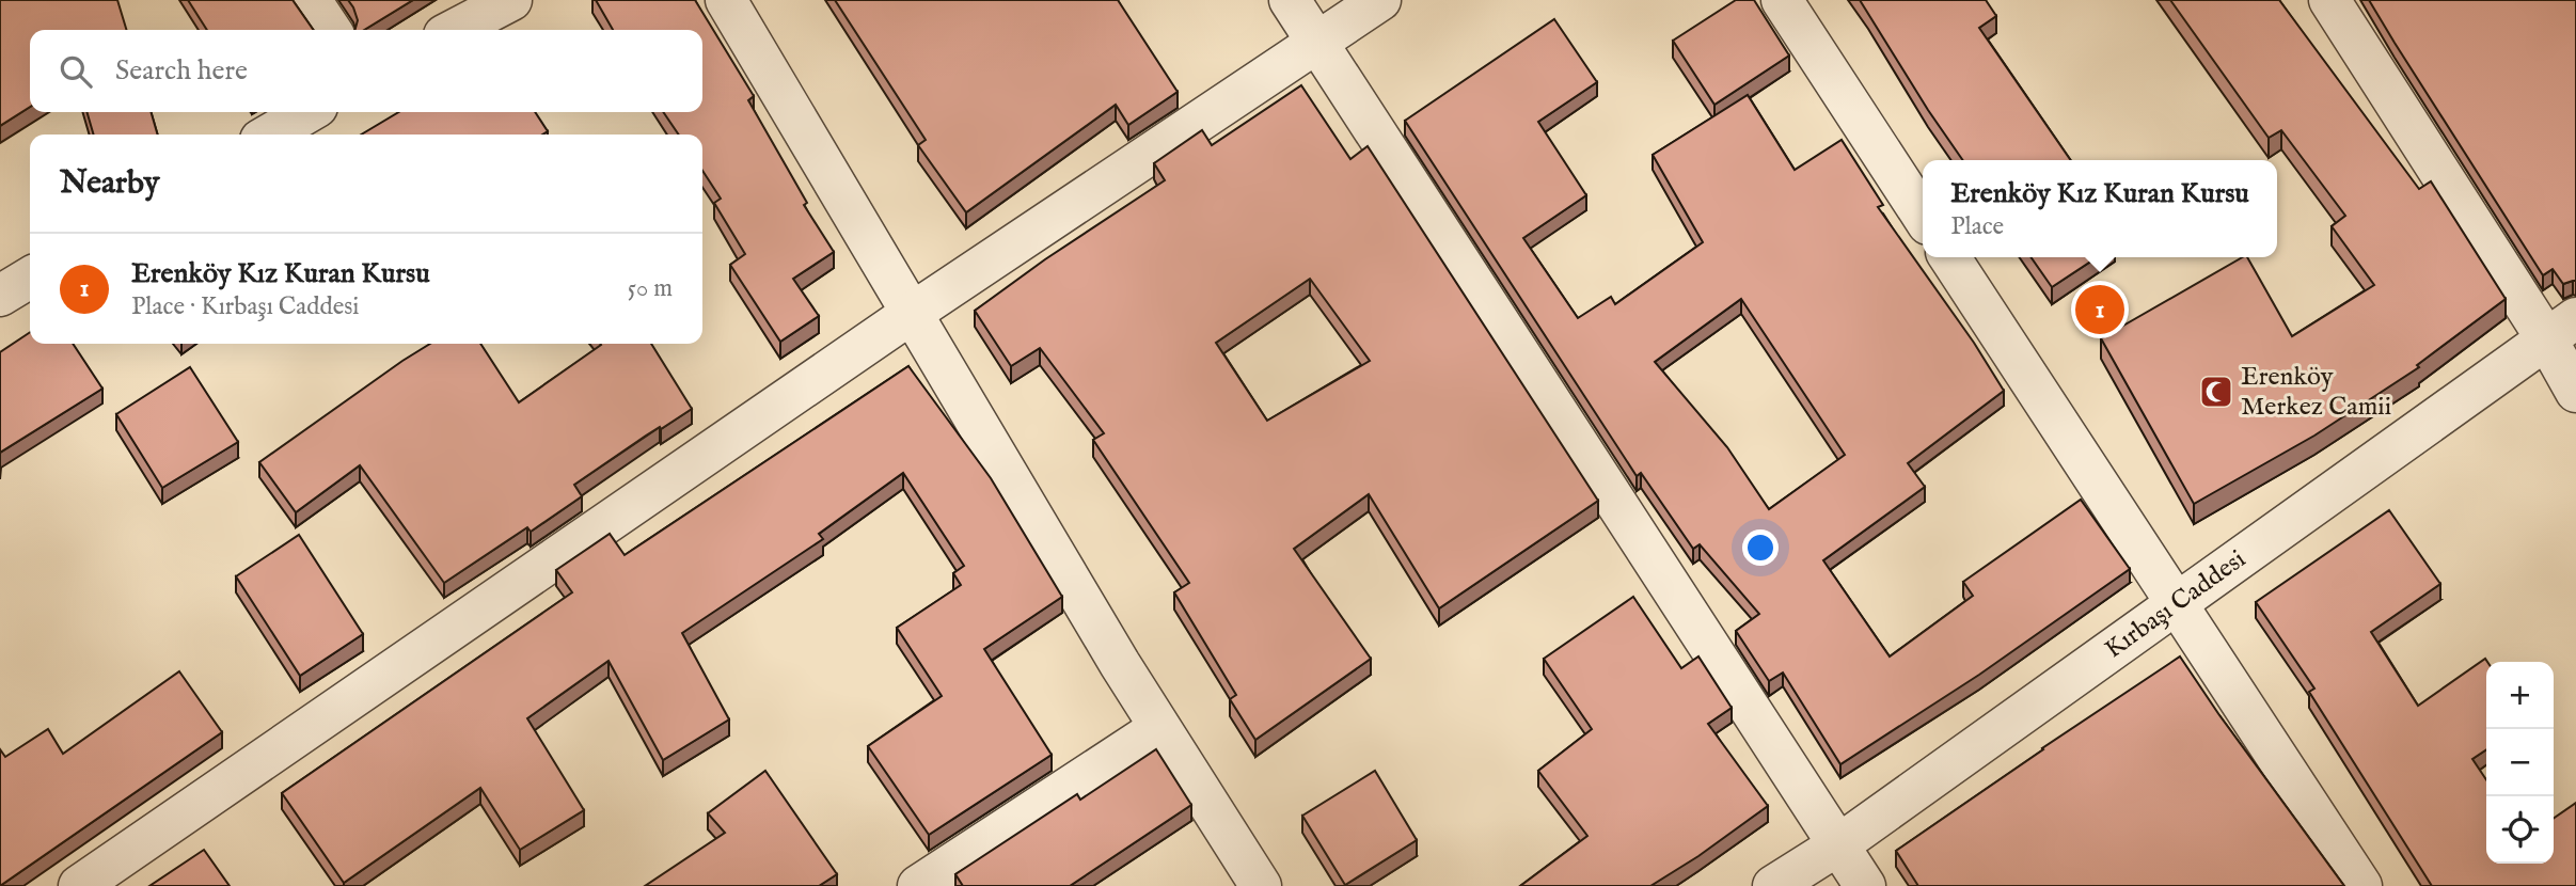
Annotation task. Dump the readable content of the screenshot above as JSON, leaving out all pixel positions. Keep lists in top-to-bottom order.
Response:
{
  "streets": {
    "street": ["Kırbaşı Caddesi"]
  },
  "places": {
    "mosque": ["Erenköy Merkez Camii"]
  },
  "page": {
    "search": "Search here",
    "heading": "Nearby",
    "popup": ["Erenköy Kız Kuran Kursu", "Place"],
    "list": [
      {
        "mark": "1",
        "name": "Erenköy Kız Kuran Kursu",
        "note": "Place · Kırbaşı Caddesi",
        "value": "50 m"
      }
    ],
    "pins": "1",
    "map_buttons": ["+", "−"]
  }
}
